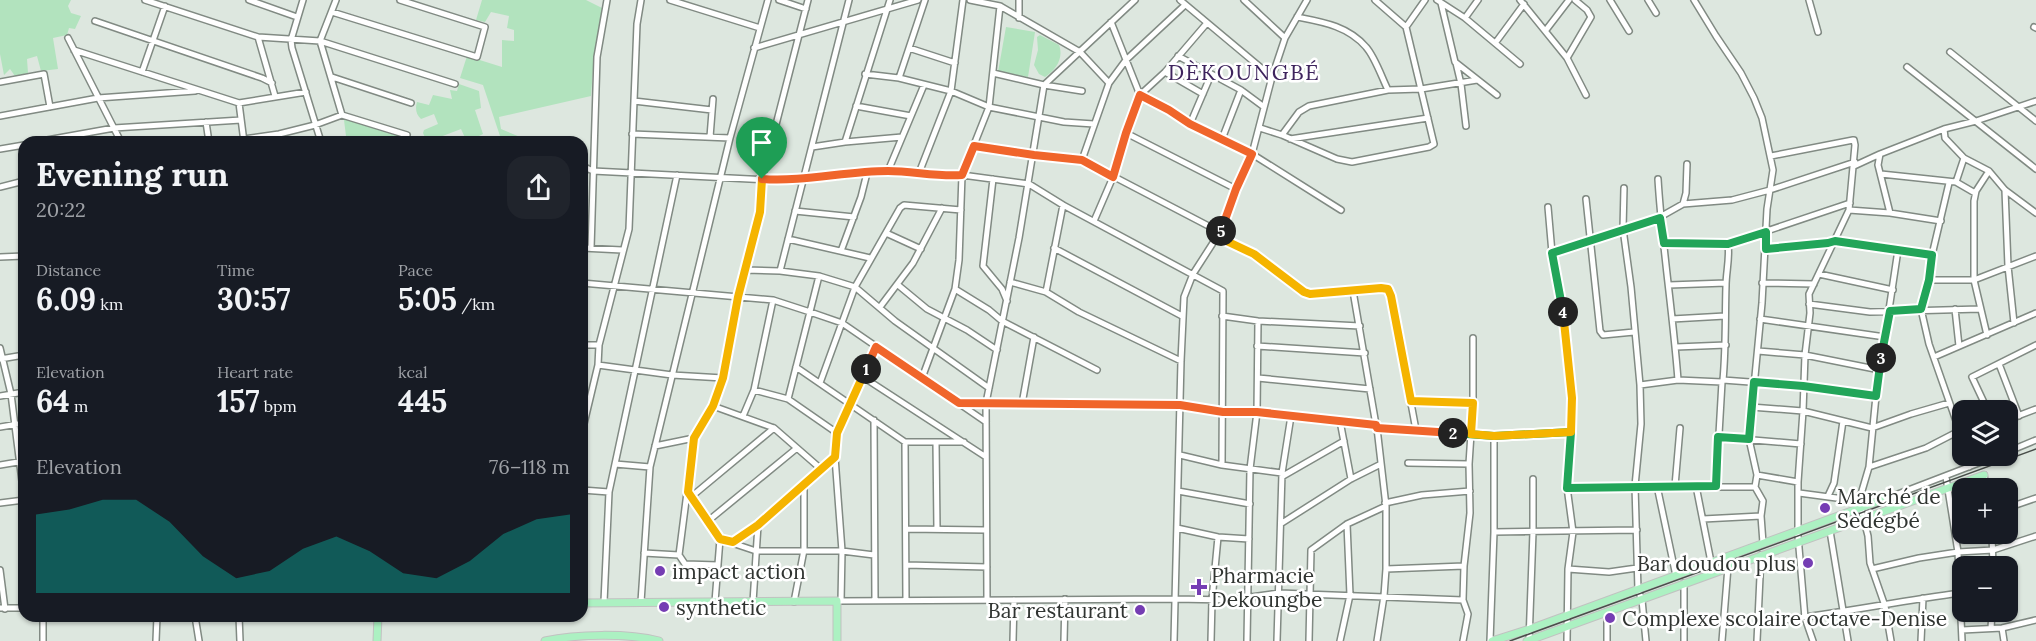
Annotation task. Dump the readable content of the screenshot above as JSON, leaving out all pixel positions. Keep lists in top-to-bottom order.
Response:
{
  "districts": ["DÈKOUNGBÉ"],
  "places": {
    "other": [
      "Marché de Sèdégbé",
      "Bar doudou plus",
      "impact action",
      "synthetic",
      "Bar restaurant",
      "Complexe scolaire octave-Denise"
    ],
    "health": ["Pharmacie Dekoungbe"]
  },
  "page": {
    "heading": ["Evening run", "20:22"],
    "pins": [
      "5",
      "4",
      "3",
      "1",
      "2"
    ],
    "stats": [
      ["Distance", "6.09 km"],
      ["Time", "30:57"],
      ["Pace", "5:05 /km"],
      ["Elevation", "64 m"],
      ["Heart rate", "157 bpm"],
      ["kcal", "445"]
    ],
    "map_buttons": ["+", "−"],
    "chart": ["Elevation", "76–118 m"]
  }
}
